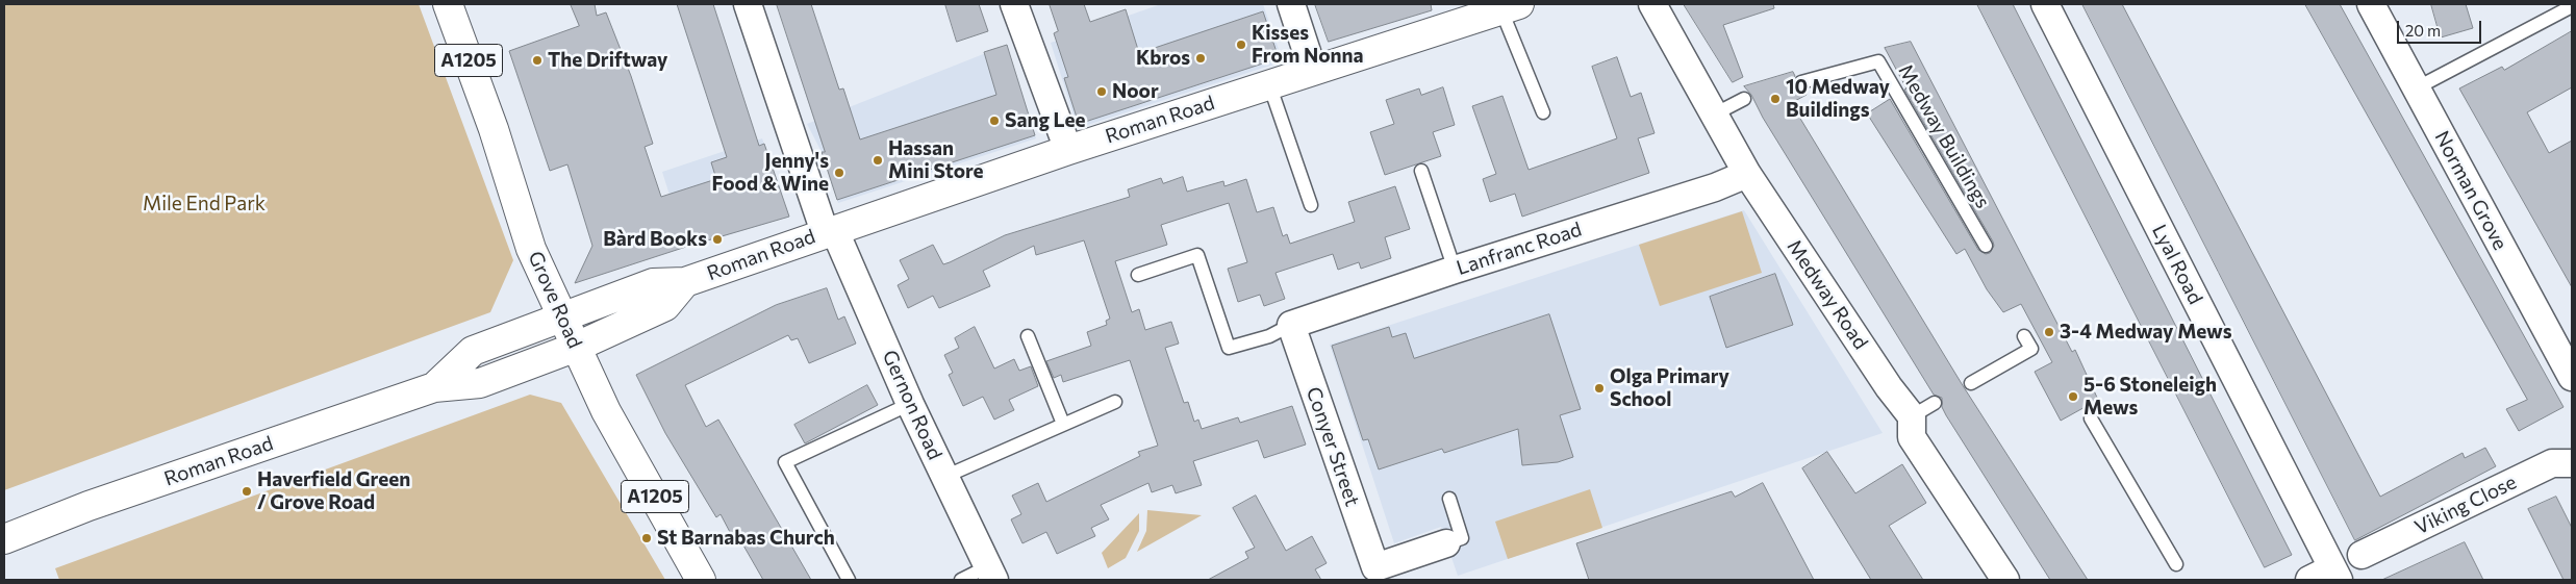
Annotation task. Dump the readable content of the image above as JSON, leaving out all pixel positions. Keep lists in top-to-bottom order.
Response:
{
  "streets": {
    "main road": ["A1205", "Roman Road", "Grove Road"],
    "street": [
      "Norman Grove",
      "Lanfranc Road",
      "Lyal Road",
      "Medway Road",
      "Gernon Road",
      "Conyer Street",
      "Viking Close"
    ],
    "lane": ["Medway Buildings"]
  },
  "crossings": [
    ["Roman Road", "Grove Road"],
    ["Roman Road", "Gernon Road"],
    ["Lanfranc Road", "Medway Road"],
    ["Lanfranc Road", "Conyer Street"]
  ],
  "parks": ["Mile End Park"],
  "places": [
    "Kisses From Nonna",
    "Kbros",
    "The Driftway",
    "Noor",
    "10 Medway Buildings",
    "Sang Lee",
    "Hassan Mini Store",
    "Jenny's Food & Wine",
    "Bàrd Books",
    "3-4 Medway Mews",
    "Olga Primary School",
    "5-6 Stoneleigh Mews",
    "Haverfield Green / Grove Road",
    "St Barnabas Church"
  ],
  "scale_bar": "20 m"
}
